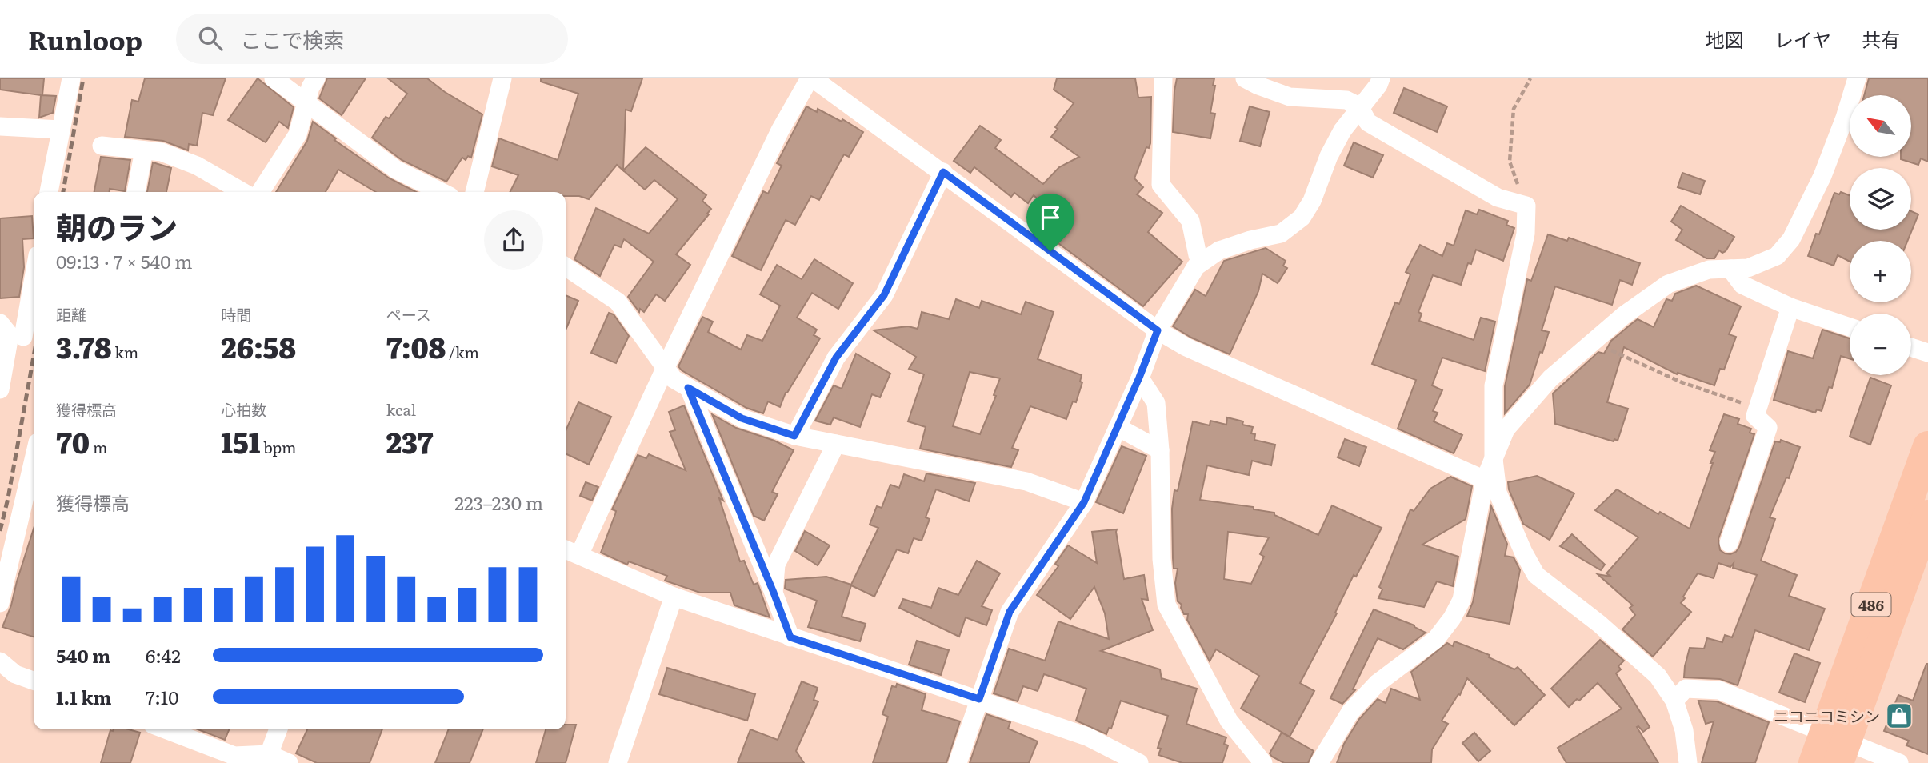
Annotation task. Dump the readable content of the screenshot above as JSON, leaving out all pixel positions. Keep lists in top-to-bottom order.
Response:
{
  "streets": {
    "highway": ["486"]
  },
  "places": {
    "shop": ["ニコニコミシン"]
  },
  "north": "top left",
  "page": {
    "header": "Runloop",
    "search": "ここで検索",
    "nav": ["地図", "レイヤ", "共有"],
    "map_buttons": ["+", "−"],
    "heading": ["朝のラン", "09:13 · 7 × 540 m"],
    "stats": [
      ["距離", "3.78 km"],
      ["時間", "26:58"],
      ["ペース", "7:08 /km"],
      ["獲得標高", "70 m"],
      ["心拍数", "151 bpm"],
      ["kcal", "237"]
    ],
    "chart": ["獲得標高", "223–230 m"],
    "list": [
      {
        "name": "540 m",
        "note": "6:42"
      },
      {
        "name": "1.1 km",
        "note": "7:10"
      }
    ]
  }
}
